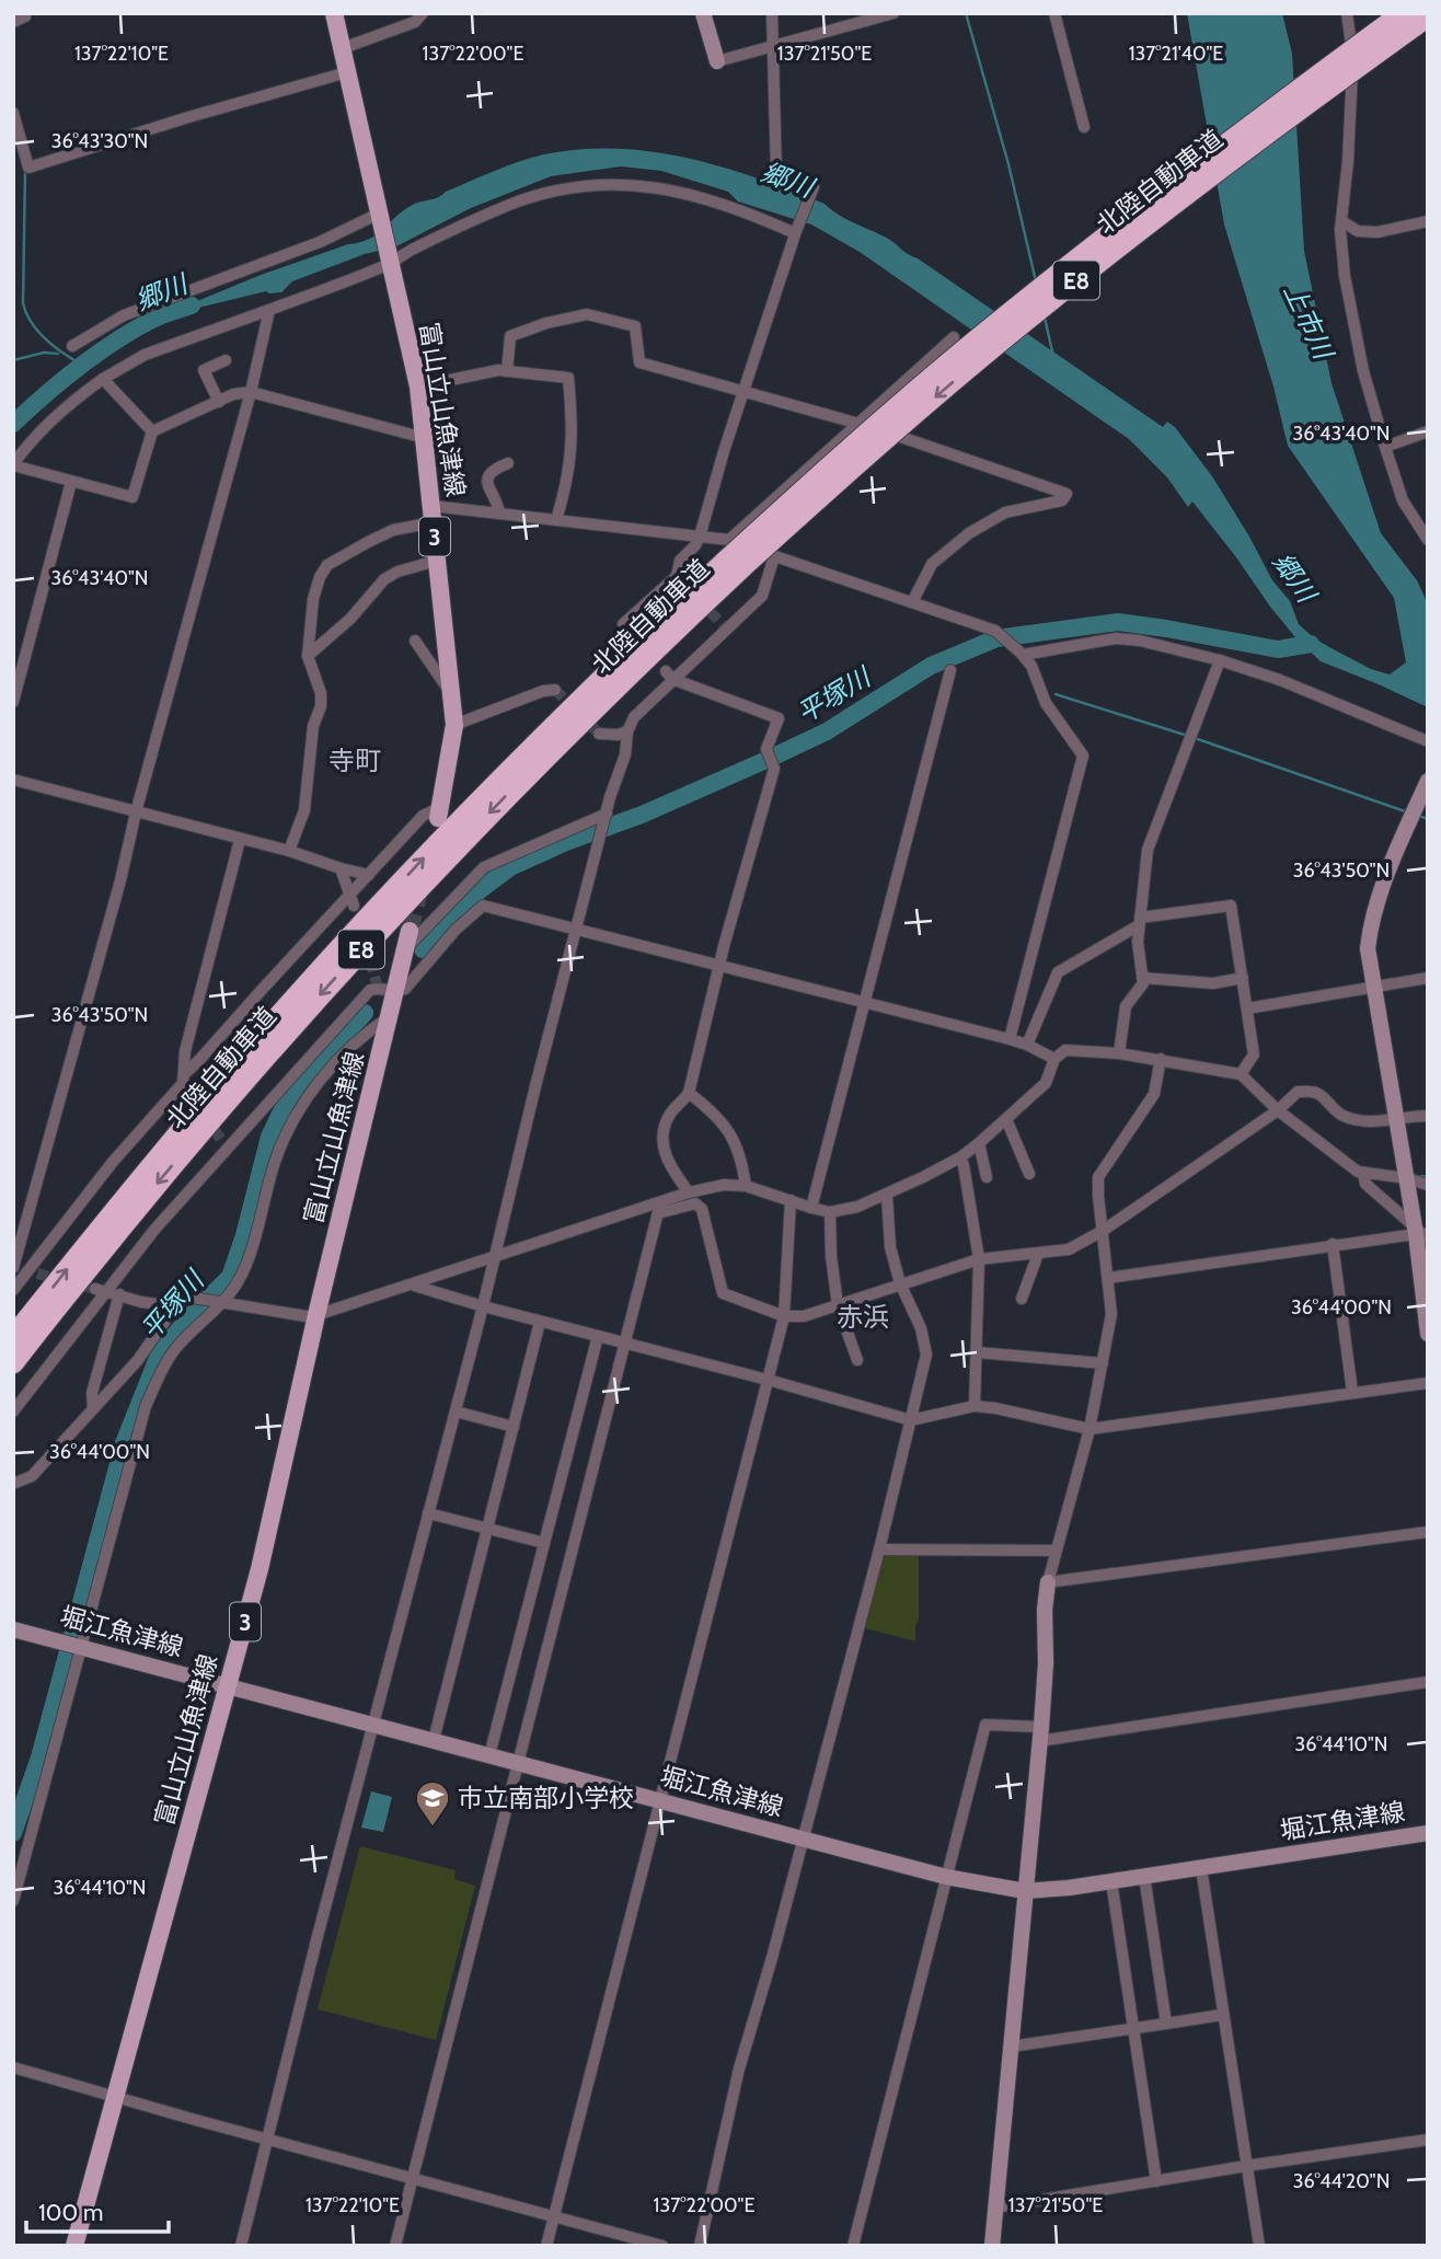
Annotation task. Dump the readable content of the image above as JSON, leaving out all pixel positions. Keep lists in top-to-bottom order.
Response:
{
  "streets": {
    "highway": ["北陸自動車道", "E8"],
    "main road": ["富山立山魚津線", "3", "堀江魚津線"]
  },
  "crossings": [
    ["富山立山魚津線", "堀江魚津線"]
  ],
  "districts": ["寺町", "赤浜"],
  "water": ["郷川", "上市川", "平塚川"],
  "places": {
    "school or university": ["市立南部小学校"]
  },
  "scale_bar": "100 m",
  "coordinates": [
    "137°22'10\"E",
    "137°22'00\"E",
    "137°21'50\"E",
    "137°21'40\"E",
    "36°43'30\"N",
    "36°43'40\"N",
    "36°43'50\"N",
    "36°44'00\"N",
    "36°44'10\"N",
    "36°44'20\"N"
  ]
}
